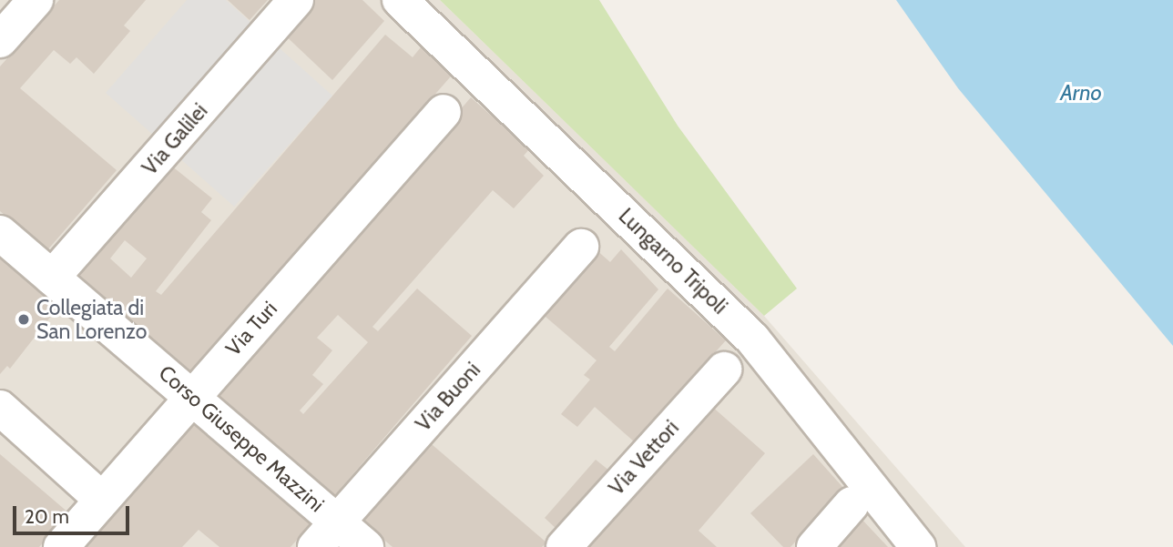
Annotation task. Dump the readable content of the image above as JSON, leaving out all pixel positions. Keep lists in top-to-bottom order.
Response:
{
  "streets": {
    "street": [
      "Via Galilei",
      "Lungarno Tripoli",
      "Via Turi",
      "Via Buoni",
      "Corso Giuseppe Mazzini",
      "Via Vettori"
    ]
  },
  "crossings": [
    ["Via Galilei", "Corso Giuseppe Mazzini"],
    ["Via Turi", "Corso Giuseppe Mazzini"],
    ["Via Buoni", "Corso Giuseppe Mazzini"]
  ],
  "water": ["Arno"],
  "places": ["Collegiata di San Lorenzo"],
  "scale_bar": "20 m"
}
